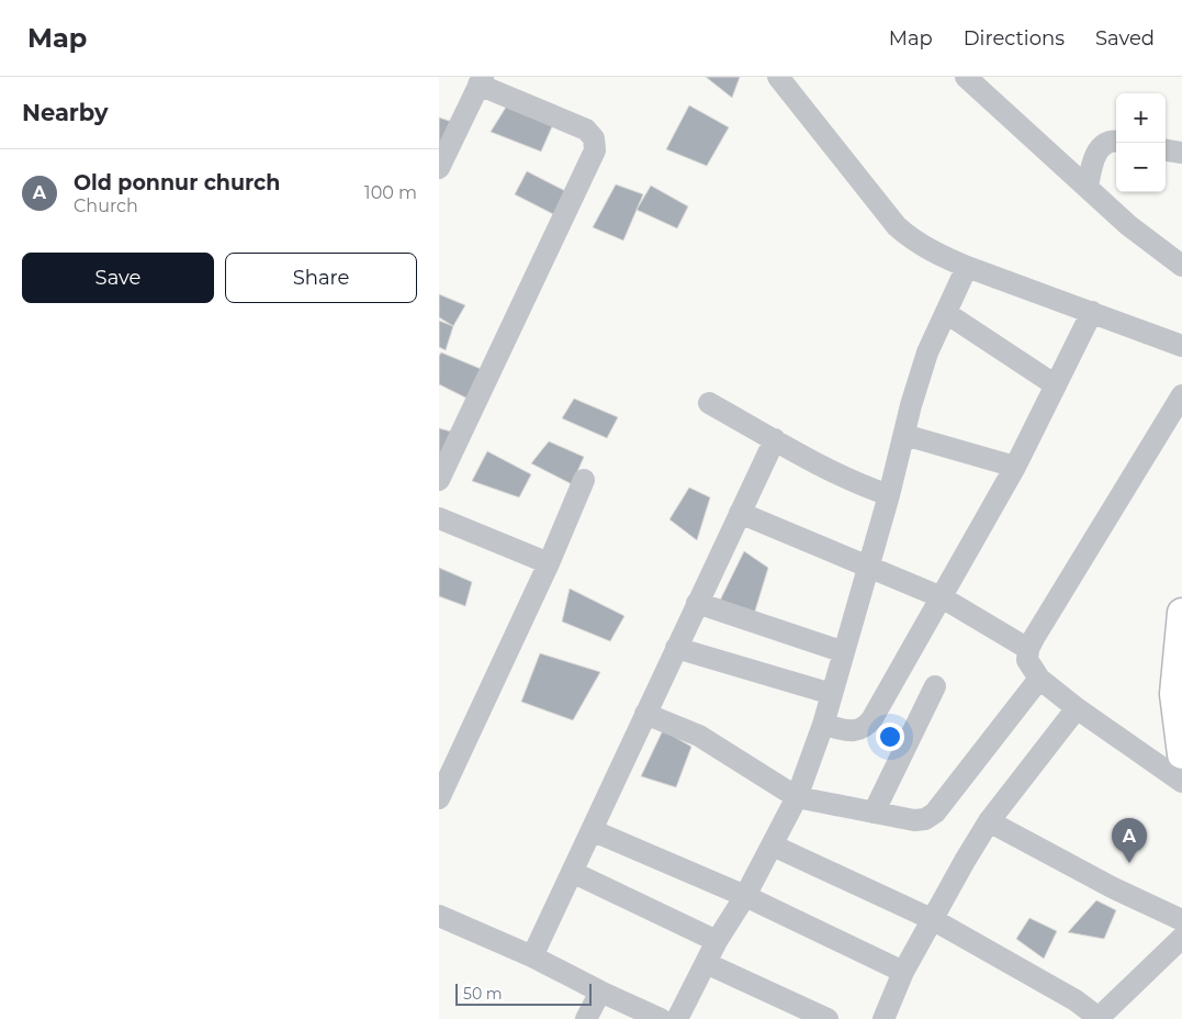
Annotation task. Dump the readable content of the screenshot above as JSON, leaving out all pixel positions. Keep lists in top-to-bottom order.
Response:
{
  "scale_bar": "50 m",
  "page": {
    "header": "Map",
    "nav": ["Map", "Directions", "Saved"],
    "heading": "Nearby",
    "map_buttons": ["+", "−"],
    "list": [
      {
        "mark": "A",
        "name": "Old ponnur church",
        "note": "Church",
        "value": "100 m"
      }
    ],
    "buttons": ["Save", "Share"],
    "pins": "A",
    "scale": "50 m"
  }
}
